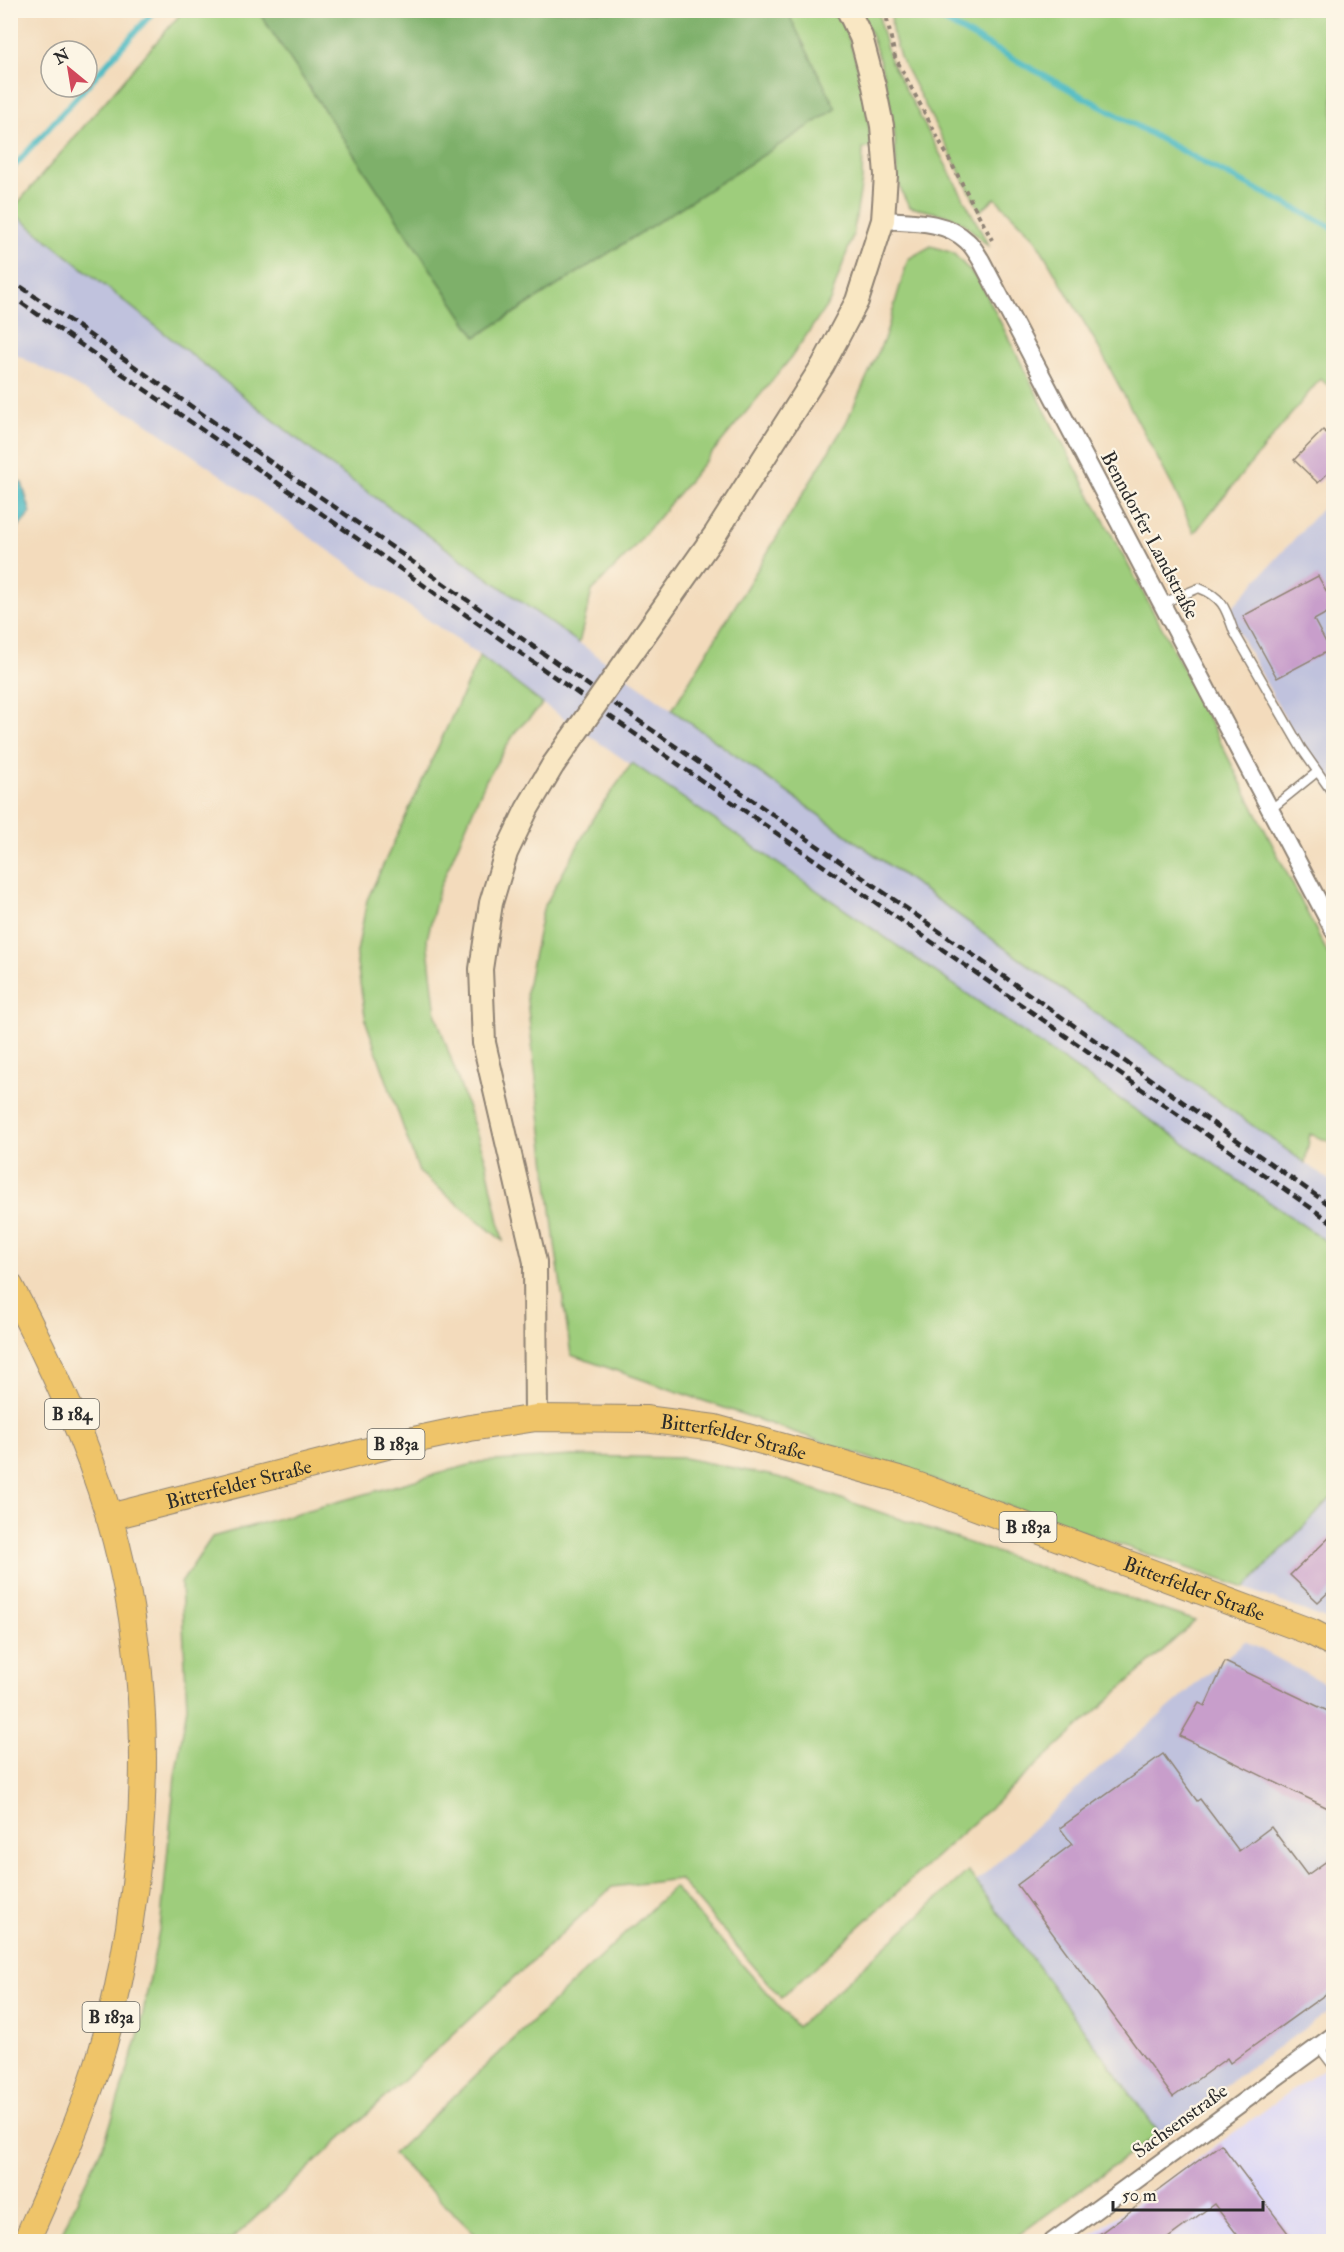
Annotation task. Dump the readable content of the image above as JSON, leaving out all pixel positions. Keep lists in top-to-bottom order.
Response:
{
  "streets": {
    "main road": ["B 184", "Bitterfelder Straße", "B 183a"],
    "street": ["Benndorfer Landstraße", "Sachsenstraße"]
  },
  "crossings": [
    ["B 184", "Bitterfelder Straße"],
    ["B 184", "B 183a"],
    ["Bitterfelder Straße", "B 183a"]
  ],
  "scale_bar": "50 m",
  "north": "top left"
}
